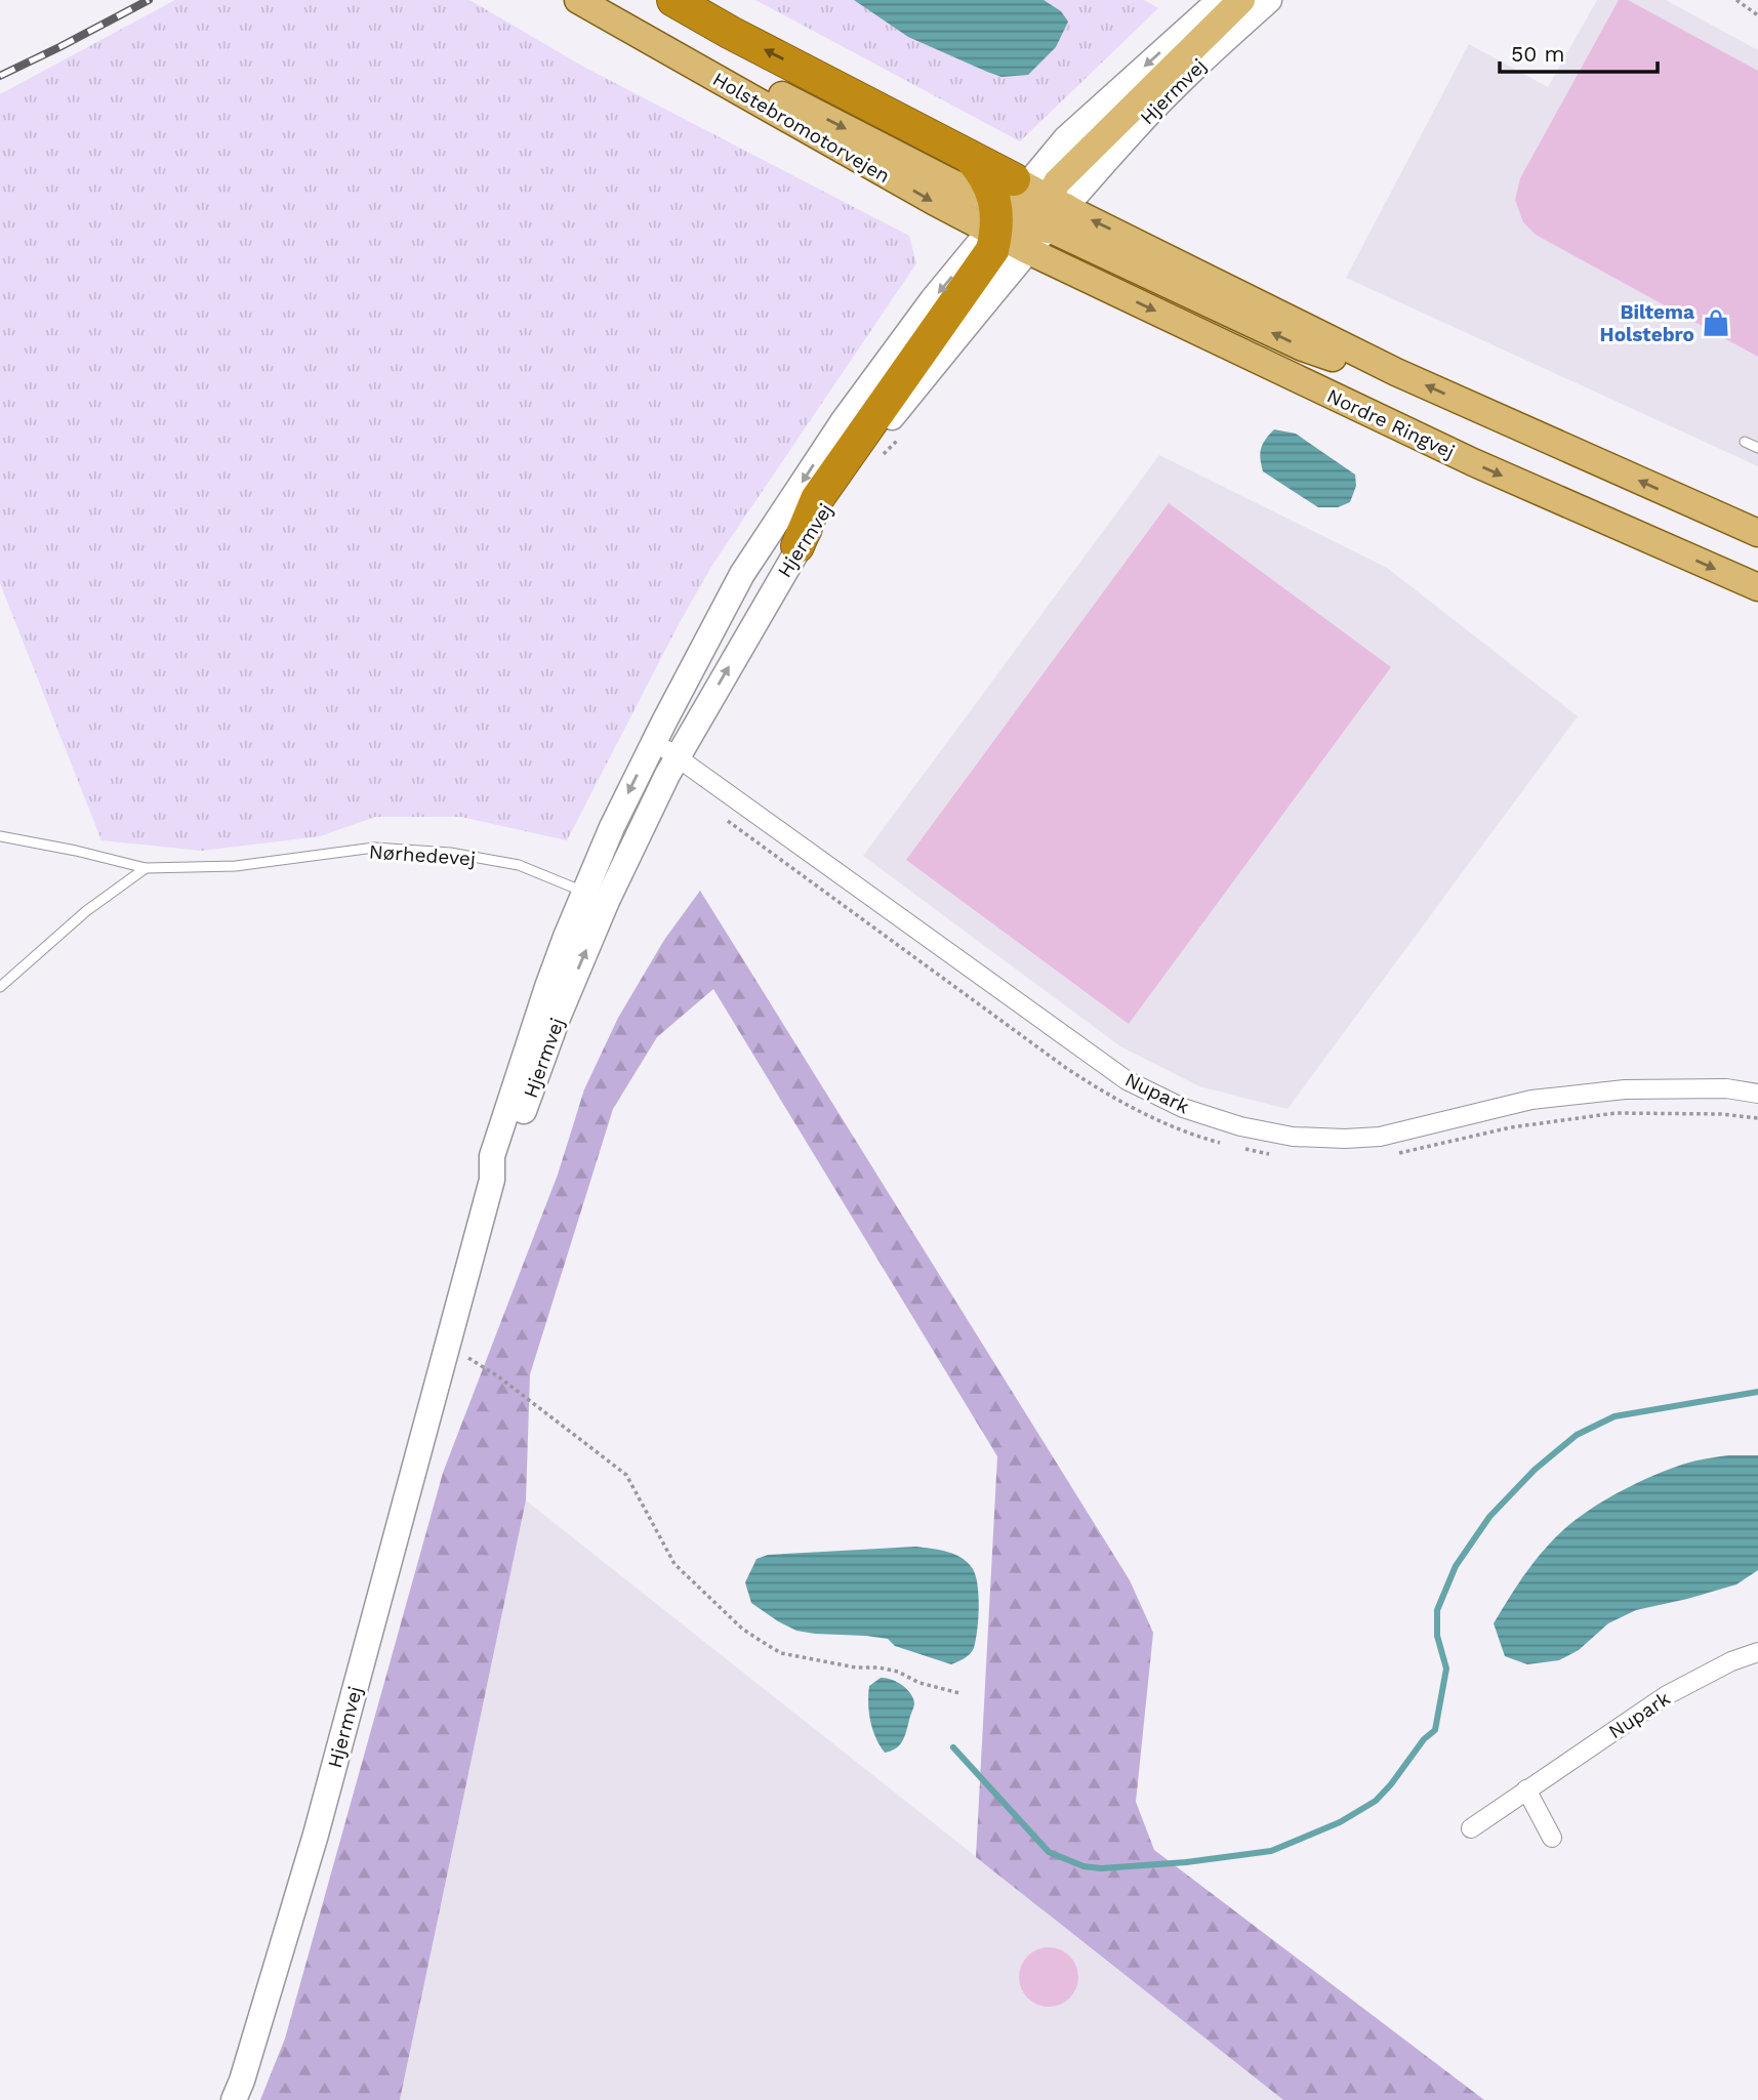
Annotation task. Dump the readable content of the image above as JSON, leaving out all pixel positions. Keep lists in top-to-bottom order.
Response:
{
  "streets": {
    "main road": ["Nordre Ringvej"],
    "street": ["Hjermvej", "Nupark"],
    "lane": ["Nørhedevej"]
  },
  "crossings": [
    ["Hjermvej", "Nordre Ringvej"],
    ["Hjermvej", "Nørhedevej"],
    ["Hjermvej", "Nupark"]
  ],
  "places": {
    "shop": ["Biltema Holstebro"]
  },
  "scale_bar": "50 m"
}
